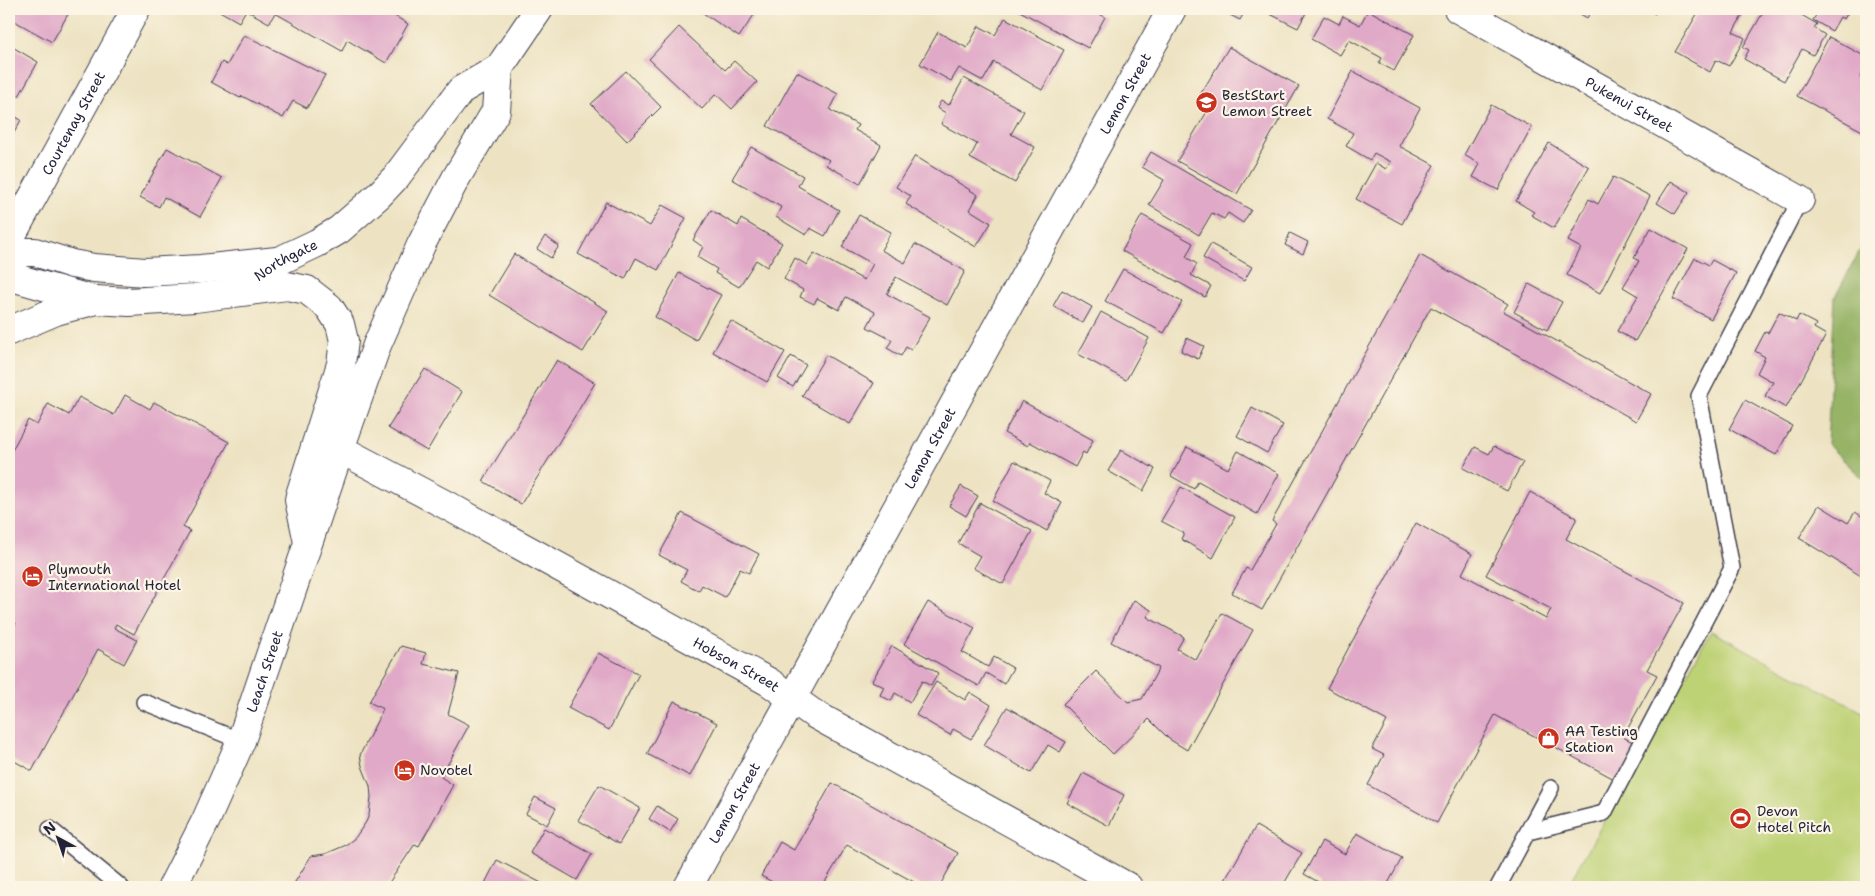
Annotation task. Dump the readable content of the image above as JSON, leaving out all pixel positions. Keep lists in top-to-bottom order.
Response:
{
  "streets": {
    "main road": [
      "Lemon Street",
      "Pukenui Street",
      "Courtenay Street",
      "Northgate",
      "Hobson Street",
      "Leach Street"
    ]
  },
  "crossings": [
    ["Lemon Street", "Hobson Street"],
    ["Hobson Street", "Leach Street"]
  ],
  "places": {
    "school or university": ["BestStart Lemon Street"],
    "hotel": ["Plymouth International Hotel", "Novotel"],
    "shop": ["AA Testing Station"],
    "sports": ["Devon Hotel Pitch"]
  },
  "north": "top left"
}
